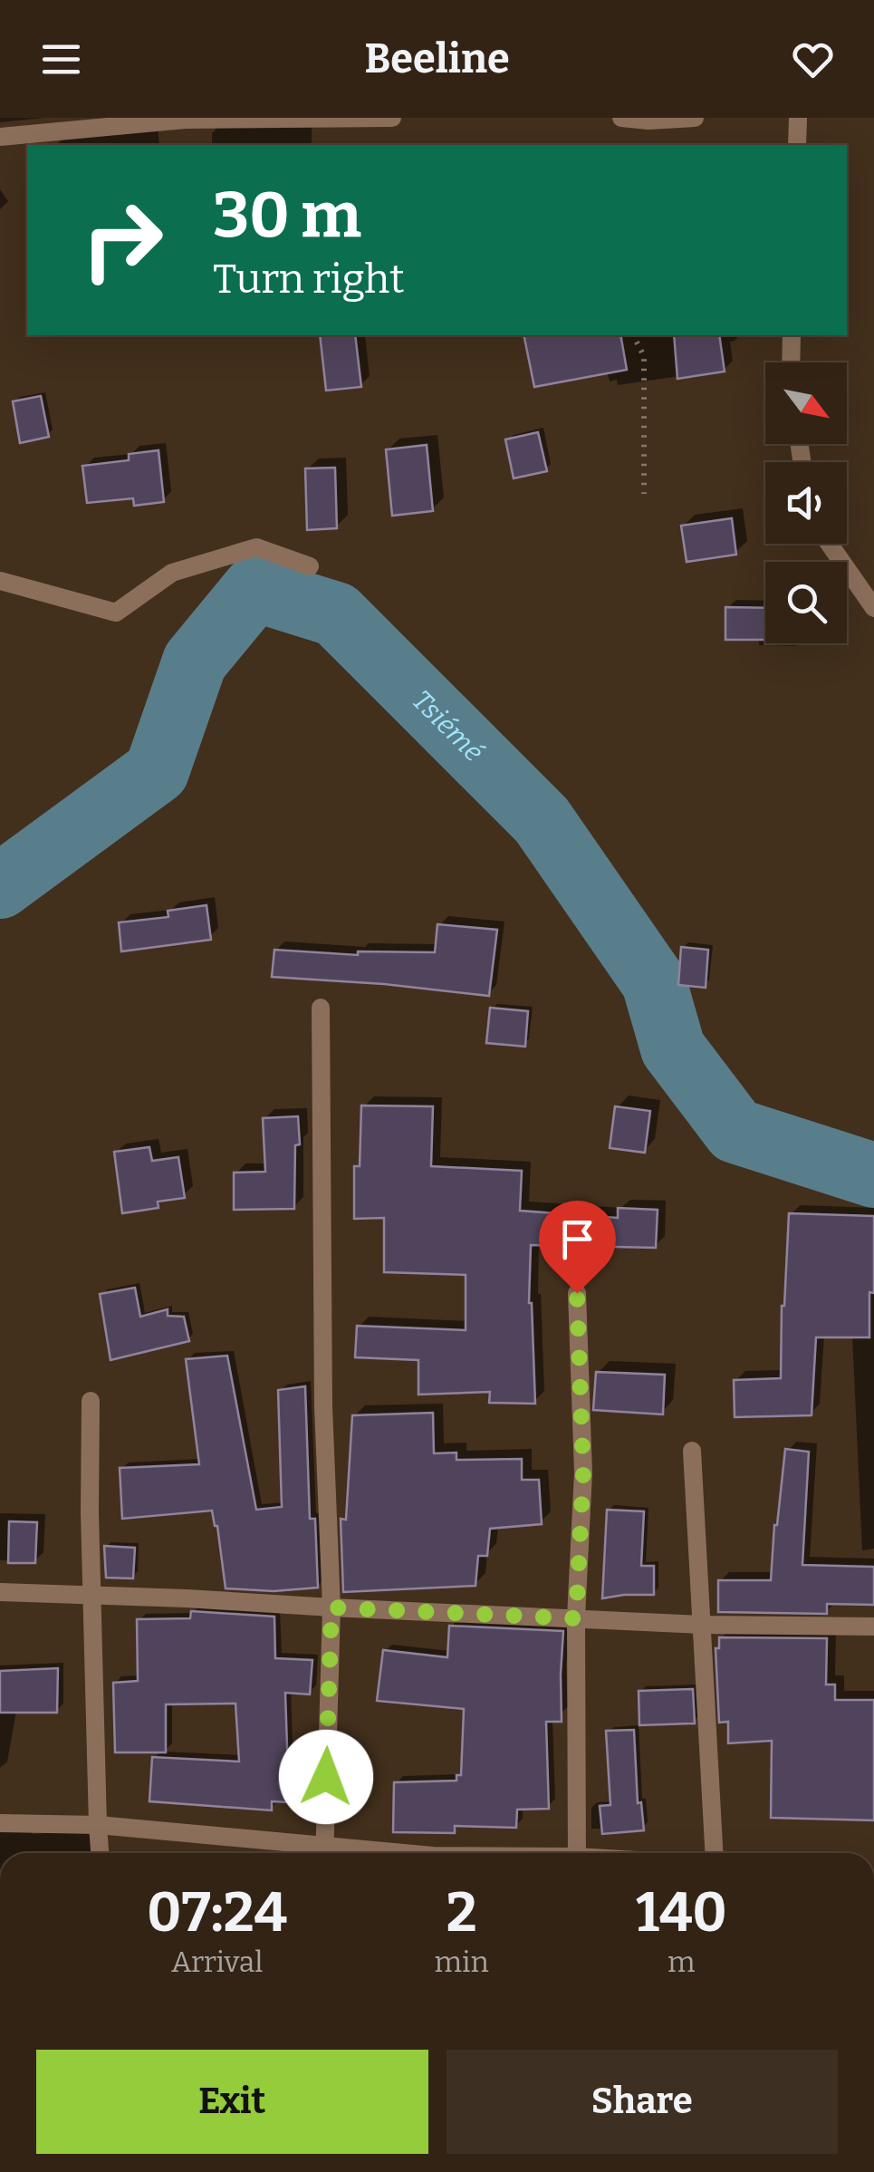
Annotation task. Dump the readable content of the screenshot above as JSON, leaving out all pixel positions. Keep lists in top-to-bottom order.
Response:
{
  "water": ["Tsiémé"],
  "north": "bottom right",
  "page": {
    "header": "Beeline",
    "turn": ["30 m", "Turn right"],
    "eta": [
      "07:24",
      "Arrival",
      "2",
      "min",
      "140",
      "m"
    ],
    "buttons": ["Exit", "Share"]
  }
}
